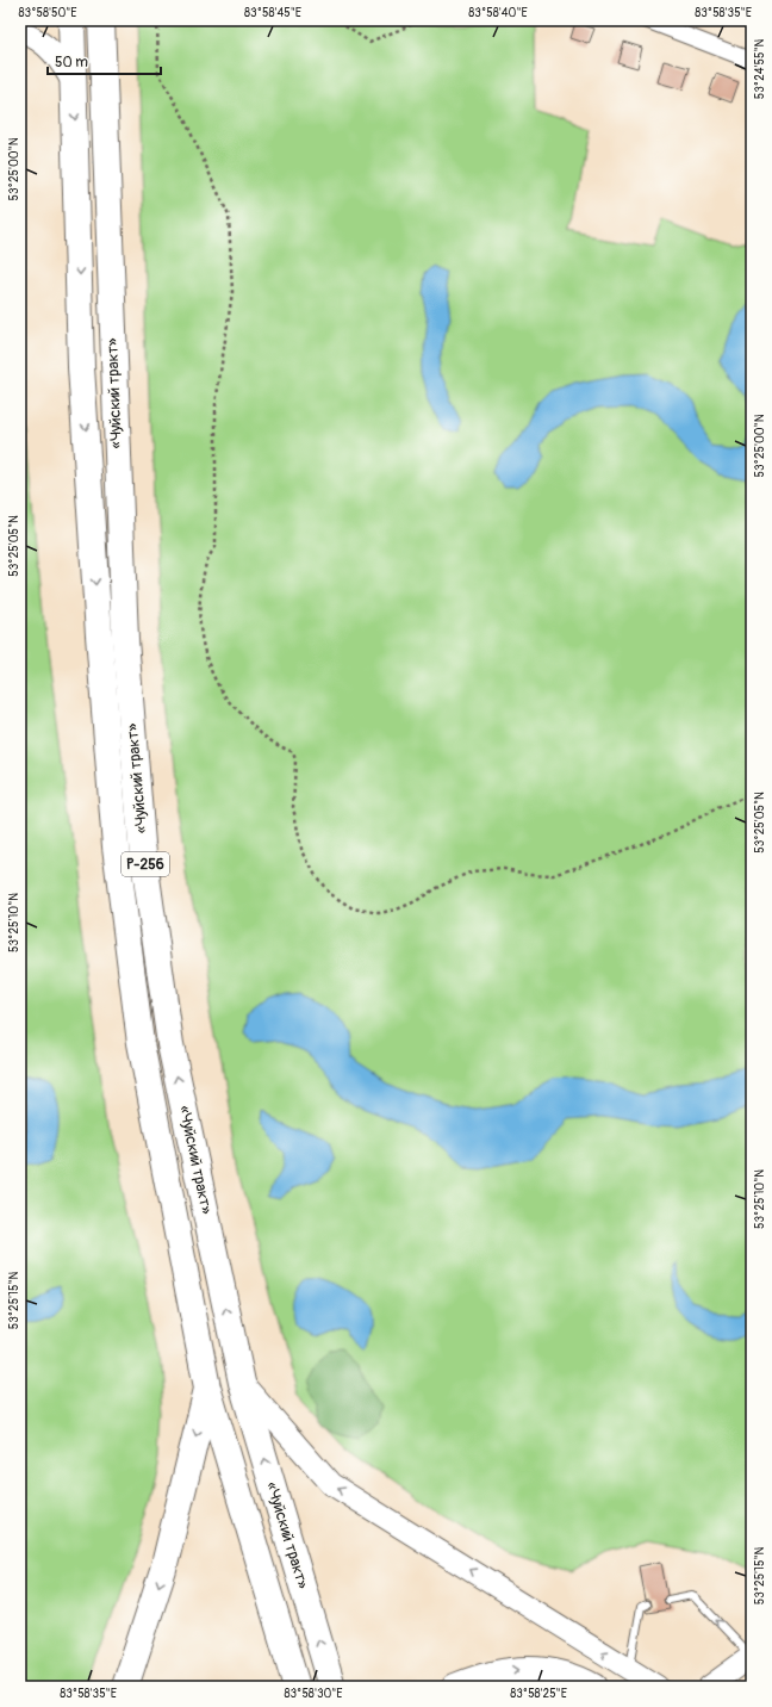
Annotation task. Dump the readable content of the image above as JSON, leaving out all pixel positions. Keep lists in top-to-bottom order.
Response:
{
  "streets": {
    "highway": ["«Чуйский тракт»", "Р-256"]
  },
  "scale_bar": "50 m",
  "coordinates": [
    "83°58'50\"E",
    "83°58'45\"E",
    "83°58'40\"E",
    "83°58'35\"E",
    "53°24'55\"N",
    "53°25'00\"N",
    "53°25'05\"N",
    "53°25'10\"N",
    "53°25'15\"N",
    "83°58'30\"E",
    "83°58'25\"E"
  ]
}
